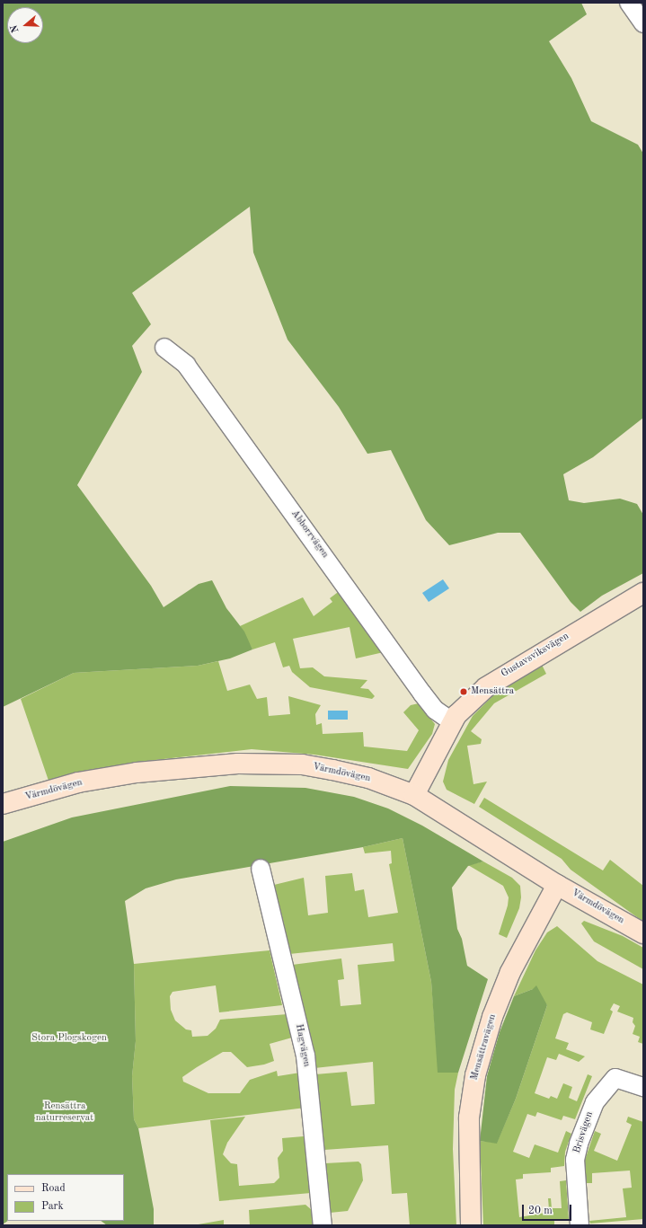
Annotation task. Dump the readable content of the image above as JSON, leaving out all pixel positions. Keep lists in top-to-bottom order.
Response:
{
  "streets": {
    "main road": ["Gustavsviksvägen", "Värmdövägen", "Mensättravägen"],
    "street": ["Abborrvägen", "Hagvägen", "Brisvägen"]
  },
  "crossings": [
    ["Abborrvägen", "Gustavsviksvägen"],
    ["Gustavsviksvägen", "Värmdövägen"],
    ["Värmdövägen", "Mensättravägen"]
  ],
  "parks": ["Stora Plogskogen", "Rensättra naturreservat"],
  "places": ["Mensättra"],
  "legend": ["Road", "Park"],
  "scale_bar": "20 m",
  "north": "left"
}
